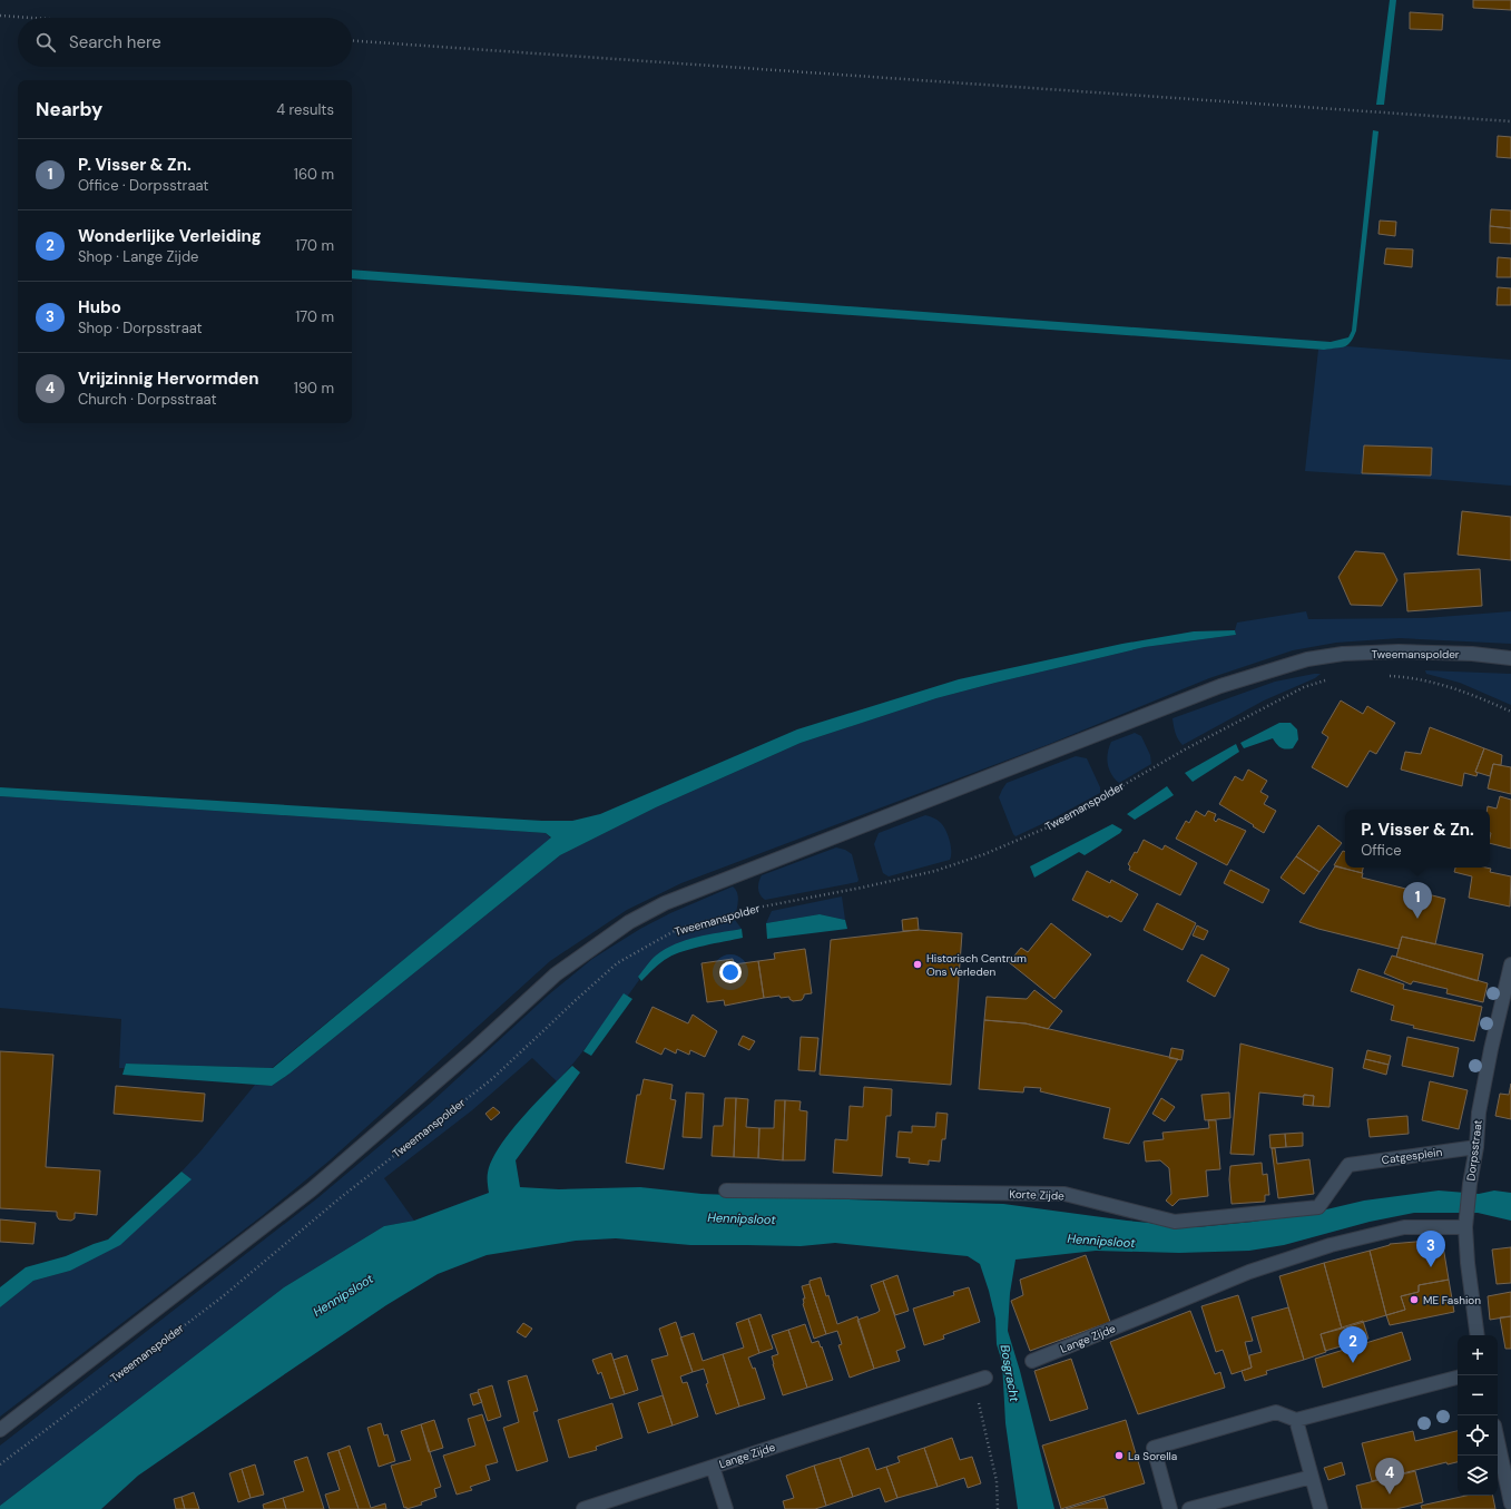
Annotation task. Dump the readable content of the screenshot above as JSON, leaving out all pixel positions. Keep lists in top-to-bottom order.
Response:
{
  "streets": {
    "street": [
      "Tweemanspolder",
      "Dorpsstraat",
      "Catgesplein",
      "Korte Zijde",
      "Lange Zijde"
    ]
  },
  "crossings": [
    ["Dorpsstraat", "Catgesplein"],
    ["Dorpsstraat", "Lange Zijde"],
    ["Catgesplein", "Korte Zijde"]
  ],
  "water": ["Hennipsloot", "Bosgracht"],
  "places": ["Historisch Centrum Ons Verleden", "ME Fashion", "La Sorella"],
  "page": {
    "search": "Search here",
    "heading": ["Nearby", "4 results"],
    "list": [
      {
        "mark": "1",
        "name": "P. Visser & Zn.",
        "note": "Office · Dorpsstraat",
        "value": "160 m"
      },
      {
        "mark": "2",
        "name": "Wonderlijke Verleiding",
        "note": "Shop · Lange Zijde",
        "value": "170 m"
      },
      {
        "mark": "3",
        "name": "Hubo",
        "note": "Shop · Dorpsstraat",
        "value": "170 m"
      },
      {
        "mark": "4",
        "name": "Vrijzinnig Hervormden",
        "note": "Church · Dorpsstraat",
        "value": "190 m"
      }
    ],
    "popup": ["P. Visser & Zn.", "Office"],
    "pins": [
      "1",
      "3",
      "2",
      "4"
    ],
    "map_buttons": ["+", "−"]
  }
}
